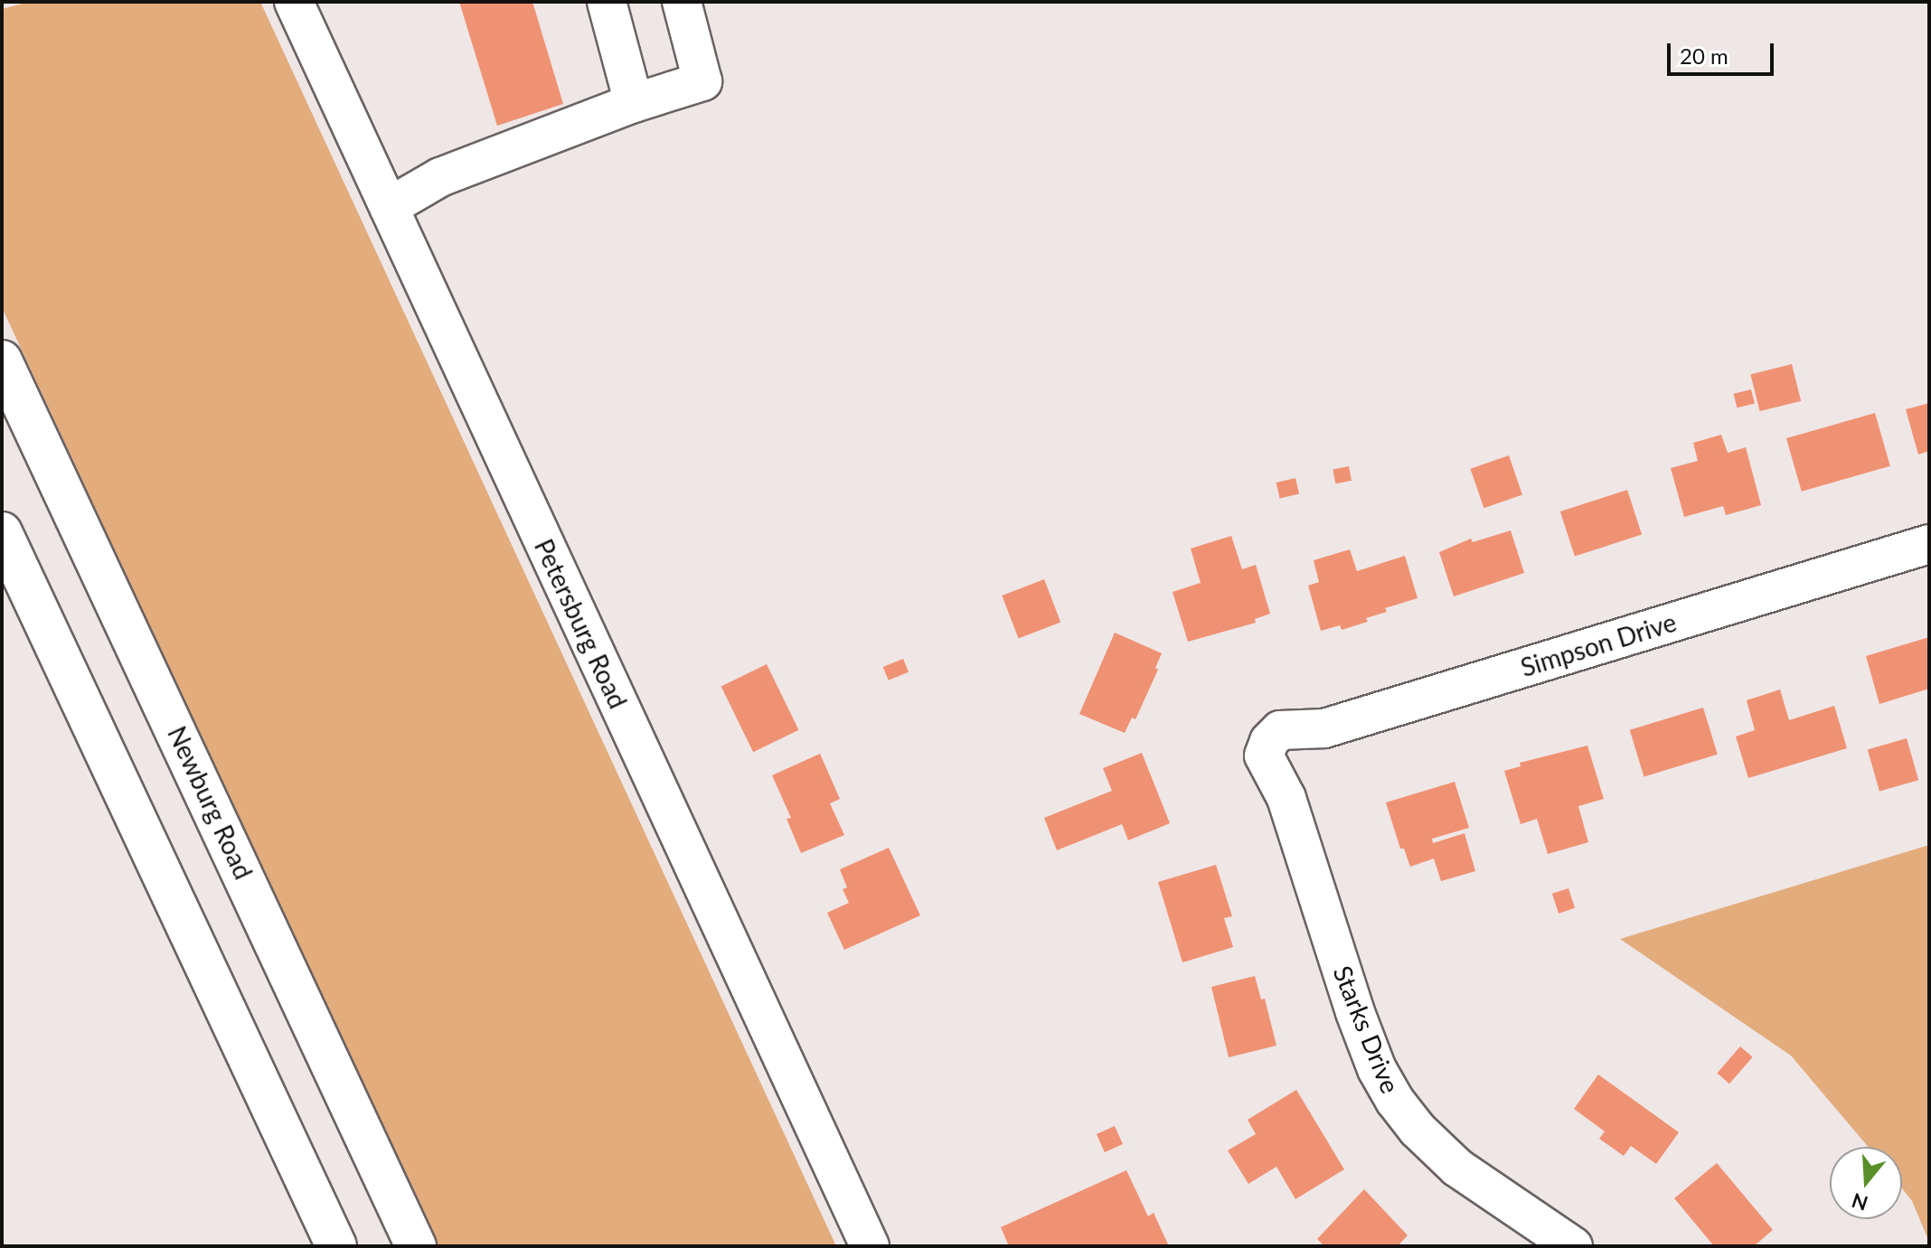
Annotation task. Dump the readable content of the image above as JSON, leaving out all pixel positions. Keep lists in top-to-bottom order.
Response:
{
  "streets": {
    "main road": ["Newburg Road"],
    "street": ["Petersburg Road", "Simpson Drive", "Starks Drive"]
  },
  "crossings": [
    ["Simpson Drive", "Starks Drive"]
  ],
  "scale_bar": "20 m",
  "north": "bottom"
}
